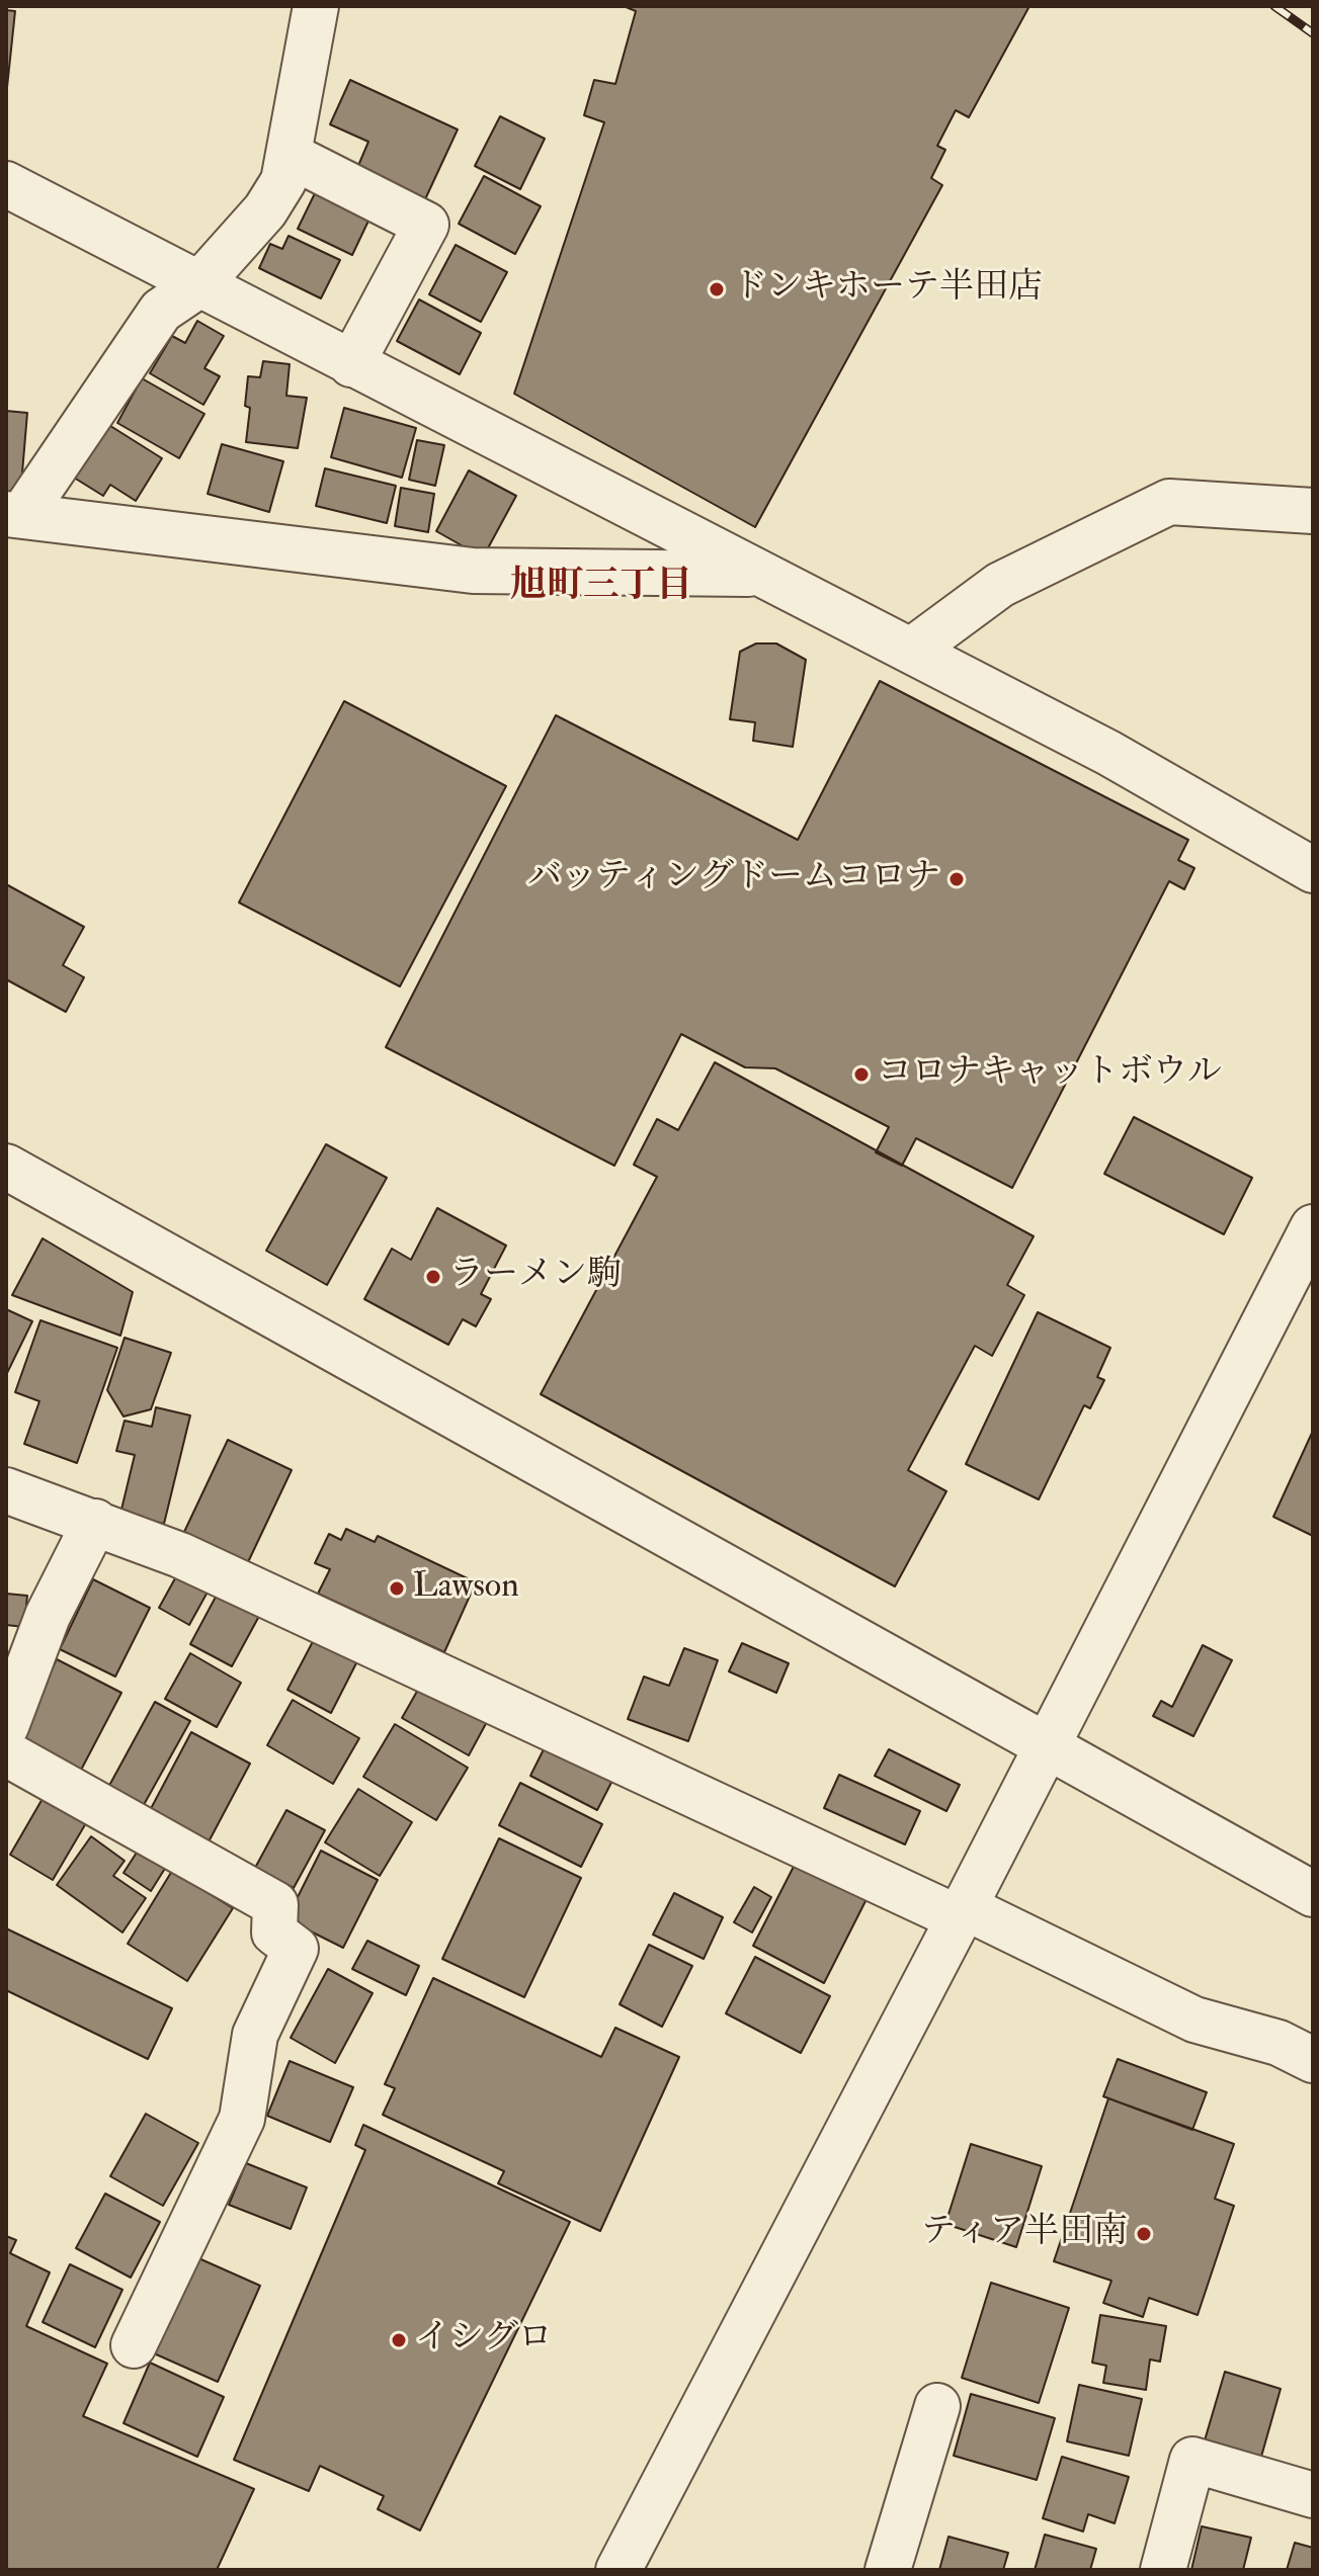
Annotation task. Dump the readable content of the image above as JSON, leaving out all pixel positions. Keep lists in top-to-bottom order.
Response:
{
  "districts": ["旭町三丁目"],
  "places": [
    "ドンキホーテ半田店",
    "バッティングドームコロナ",
    "コロナキャットボウル",
    "ラーメン駒",
    "Lawson",
    "ティア半田南",
    "イシグロ"
  ]
}
